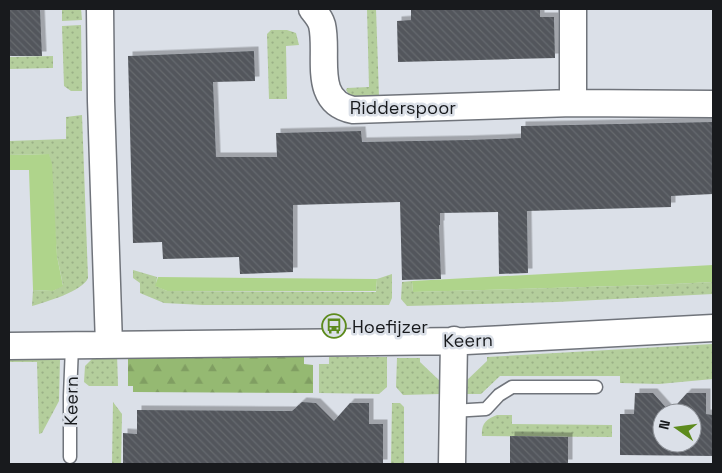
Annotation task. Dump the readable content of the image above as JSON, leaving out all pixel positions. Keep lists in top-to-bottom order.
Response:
{
  "streets": {
    "street": ["Ridderspoor", "Keern"]
  },
  "places": {
    "bus stop": ["Hoefijzer"]
  },
  "north": "left"
}
